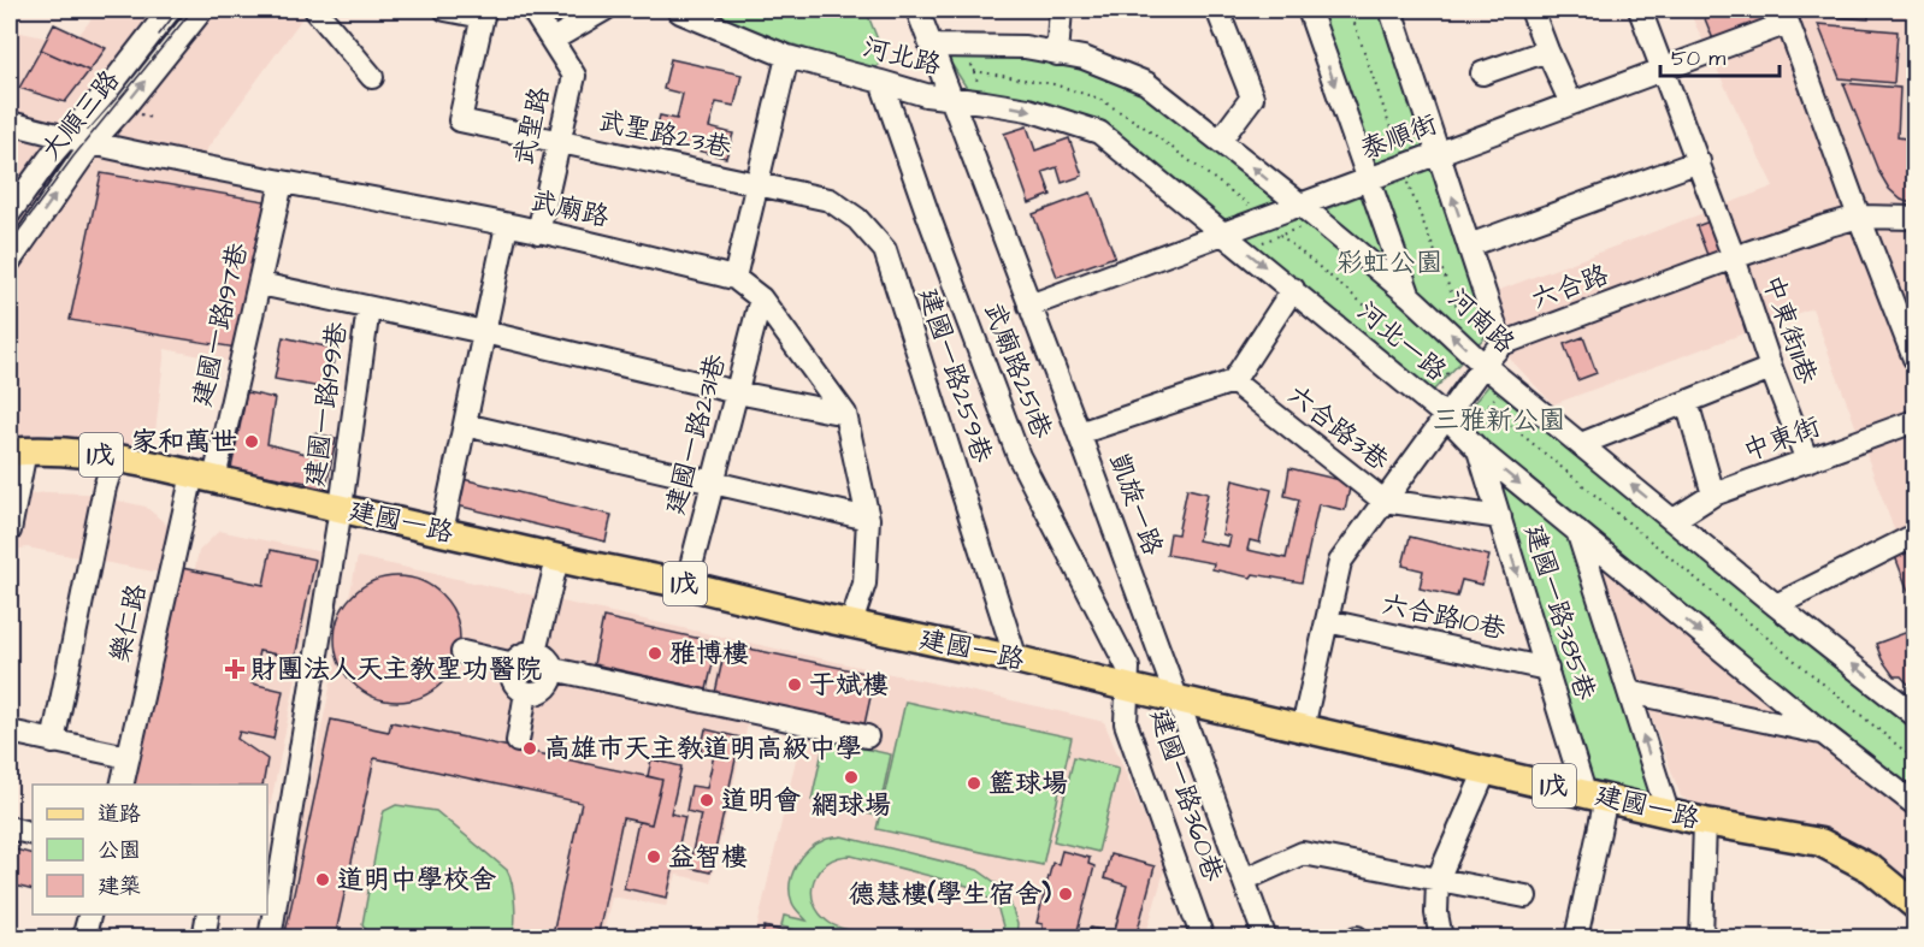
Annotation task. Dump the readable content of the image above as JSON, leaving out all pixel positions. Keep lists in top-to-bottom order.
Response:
{
  "streets": {
    "main road": ["1戊", "建國一路"],
    "street": [
      "河北路",
      "大順三路",
      "武聖路",
      "武聖路23巷",
      "泰順街",
      "武廟路",
      "六合路",
      "河南路",
      "建國一路197巷",
      "中東街11巷",
      "河北一路",
      "武廟路251巷",
      "建國一路259巷",
      "建國一路199巷",
      "六合路3巷",
      "建國一路231巷",
      "中東街",
      "凱旋一路",
      "建國一路385巷",
      "六合路10巷",
      "樂仁路",
      "建國一路360巷"
    ]
  },
  "crossings": [
    ["河北路", "河北一路"],
    ["河北路", "武廟路251巷"],
    ["河北路", "凱旋一路"],
    ["大順三路", "武廟路"],
    ["武聖路", "武聖路23巷"],
    ["武聖路", "武廟路"],
    ["武聖路23巷", "建國一路259巷"],
    ["泰順街", "河南路"],
    ["泰順街", "中東街11巷"],
    ["泰順街", "河北一路"],
    ["泰順街", "凱旋一路"],
    ["武廟路", "建國一路197巷"],
    ["武廟路", "建國一路231巷"],
    ["武廟路", "建國一路"],
    ["六合路", "河南路"],
    ["六合路", "中東街11巷"],
    ["六合路", "河北一路"],
    ["六合路", "六合路3巷"],
    ["六合路", "建國一路"],
    ["六合路", "六合路10巷"],
    ["河南路", "中東街"],
    ["河南路", "凱旋一路"],
    ["建國一路197巷", "建國一路"],
    ["建國一路197巷", "樂仁路"],
    ["中東街11巷", "中東街"],
    ["河北一路", "凱旋一路"],
    ["河北一路", "建國一路385巷"],
    ["武廟路251巷", "建國一路"],
    ["武廟路251巷", "建國一路360巷"],
    ["建國一路259巷", "建國一路"],
    ["建國一路199巷", "建國一路"],
    ["六合路3巷", "建國一路385巷"],
    ["建國一路231巷", "建國一路"],
    ["凱旋一路", "建國一路"],
    ["建國一路", "建國一路385巷"],
    ["建國一路", "樂仁路"],
    ["建國一路", "建國一路360巷"],
    ["建國一路385巷", "六合路10巷"]
  ],
  "one_way": ["河南路", "河北一路"],
  "parks": ["彩虹公園", "三雅新公園"],
  "places": {
    "other": [
      "家和萬世",
      "雅博樓",
      "于斌樓",
      "高雄市天主教道明高級中學",
      "網球場",
      "籃球場",
      "道明會",
      "益智樓",
      "道明中學校舍",
      "德慧樓(學生宿舍)"
    ],
    "health": ["財團法人天主教聖功醫院"]
  },
  "legend": ["道路", "公園", "建築"],
  "scale_bar": "50 m"
}
